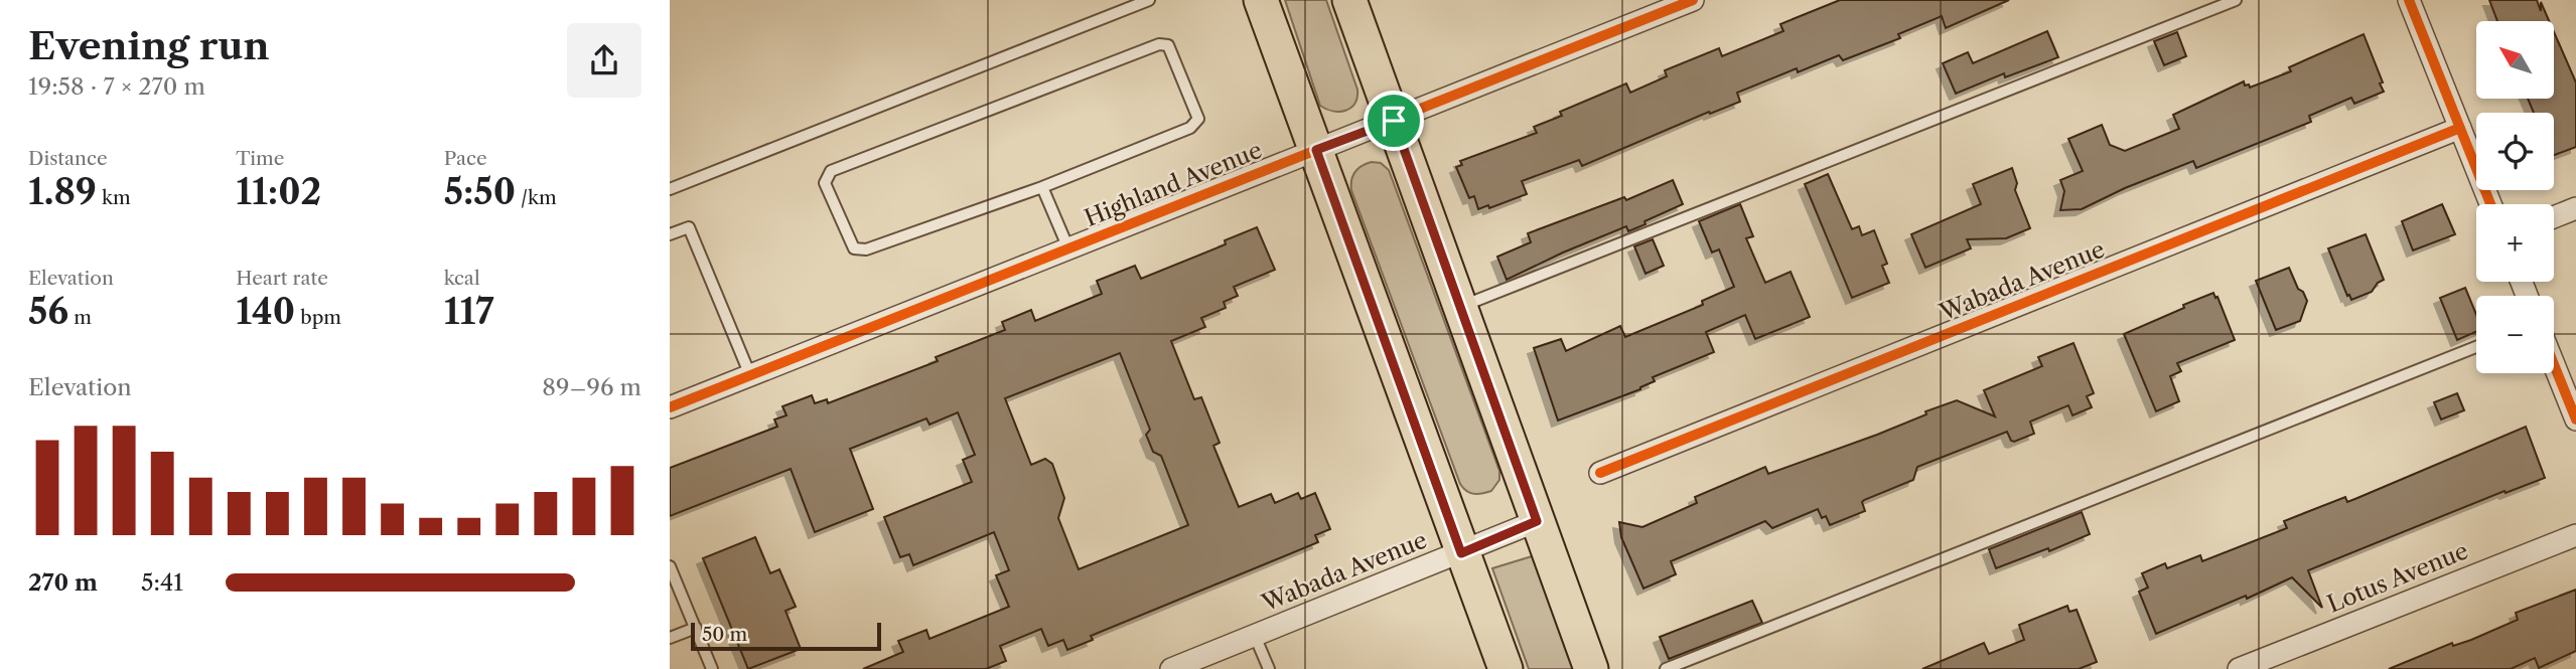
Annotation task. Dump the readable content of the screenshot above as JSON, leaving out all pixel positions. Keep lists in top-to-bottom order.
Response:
{
  "streets": {
    "street": ["Highland Avenue", "Wabada Avenue", "Lotus Avenue"]
  },
  "scale_bar": "50 m",
  "north": "top left",
  "page": {
    "heading": ["Evening run", "19:58 · 7 × 270 m"],
    "map_buttons": ["+", "−"],
    "stats": [
      ["Distance", "1.89 km"],
      ["Time", "11:02"],
      ["Pace", "5:50 /km"],
      ["Elevation", "56 m"],
      ["Heart rate", "140 bpm"],
      ["kcal", "117"]
    ],
    "chart": ["Elevation", "89–96 m"],
    "list": [
      {
        "name": "270 m",
        "note": "5:41"
      }
    ],
    "scale": "50 m"
  }
}
